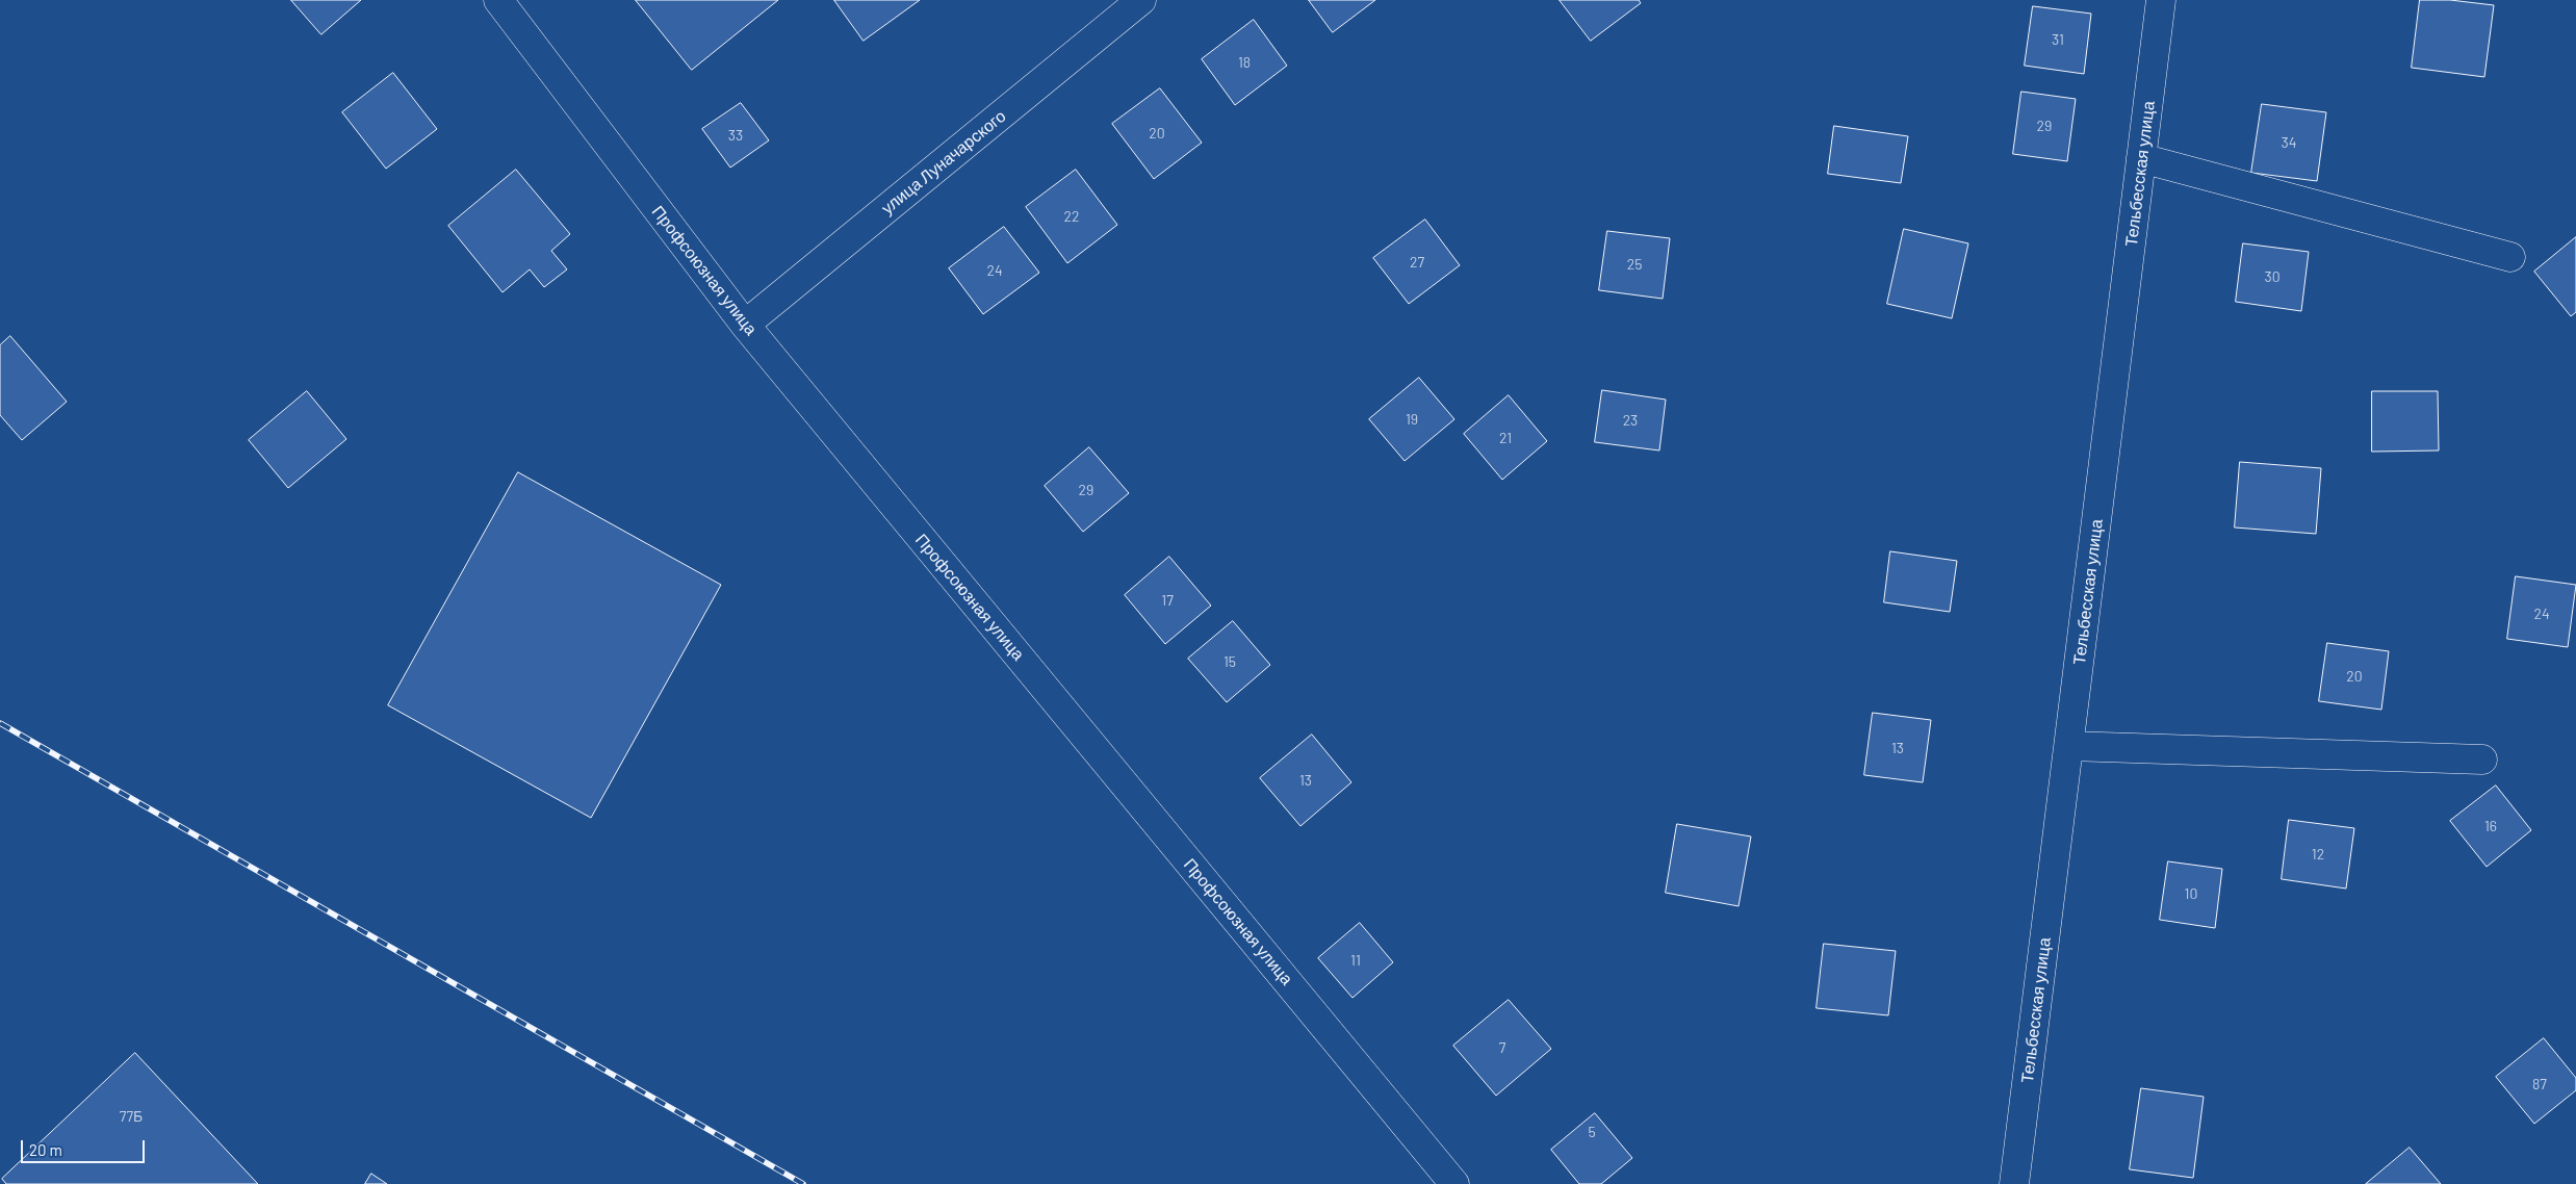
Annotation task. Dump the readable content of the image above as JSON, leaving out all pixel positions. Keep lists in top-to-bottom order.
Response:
{
  "streets": {
    "street": ["улица Луначарского", "Тельбесская улица", "Профсоюзная улица"]
  },
  "crossings": [
    ["улица Луначарского", "Профсоюзная улица"]
  ],
  "house_numbers": [
    "31",
    "18",
    "29",
    "20",
    "33",
    "34",
    "22",
    "27",
    "25",
    "24",
    "30",
    "19",
    "23",
    "21",
    "29",
    "17",
    "24",
    "15",
    "20",
    "13",
    "13",
    "16",
    "12",
    "10",
    "11",
    "7",
    "87",
    "77Б",
    "5"
  ],
  "scale_bar": "20 m"
}
